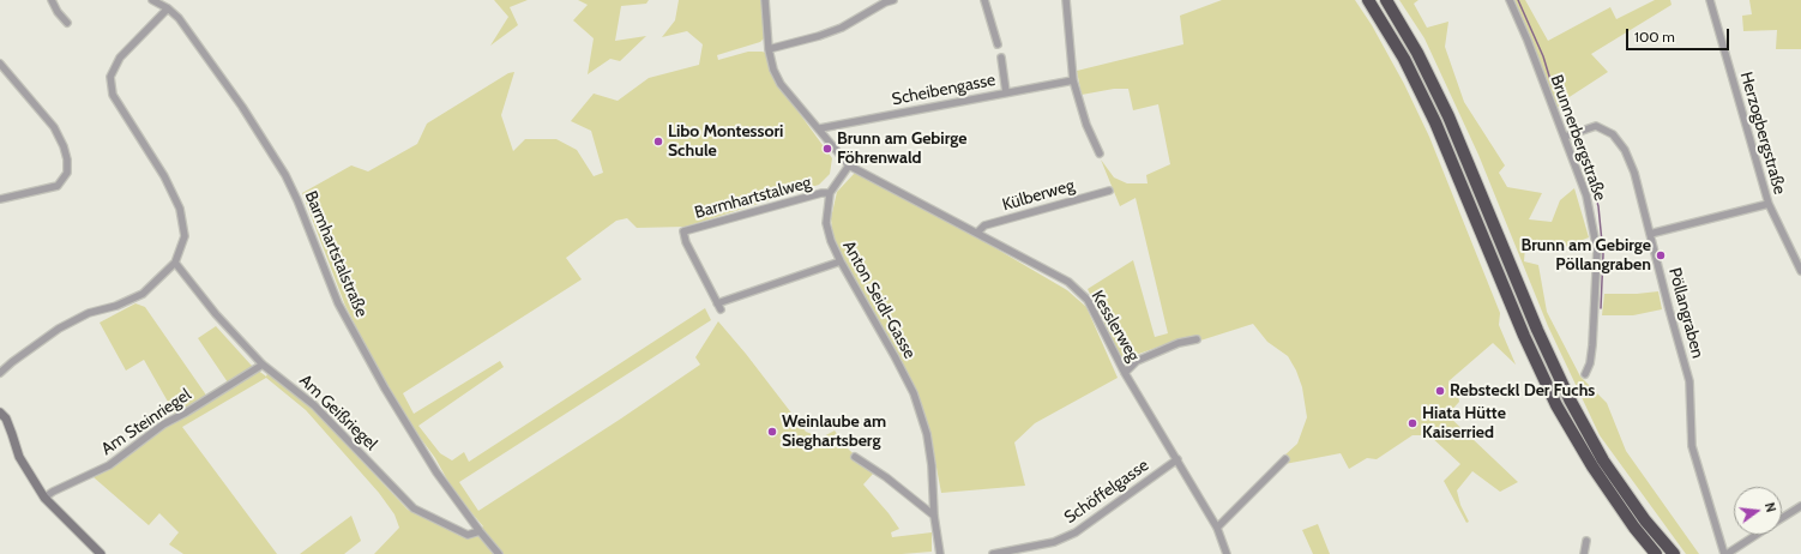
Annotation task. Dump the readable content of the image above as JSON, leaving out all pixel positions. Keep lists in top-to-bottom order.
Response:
{
  "streets": {
    "street": [
      "Scheibengasse",
      "Herzogbergstraße",
      "Brunnerbergstraße",
      "Külberweg",
      "Barmhartstalweg",
      "Barmhartstalstraße",
      "Anton Seidl-Gasse",
      "Pöllangraben",
      "Kesslerweg",
      "Am Geißriegel",
      "Am Steinriegel",
      "Schöffelgasse"
    ]
  },
  "crossings": [
    ["Brunnerbergstraße", "Pöllangraben"],
    ["Külberweg", "Kesslerweg"],
    ["Barmhartstalweg", "Anton Seidl-Gasse"],
    ["Barmhartstalstraße", "Am Geißriegel"],
    ["Anton Seidl-Gasse", "Kesslerweg"],
    ["Kesslerweg", "Schöffelgasse"],
    ["Am Geißriegel", "Am Steinriegel"]
  ],
  "places": [
    "Libo Montessori Schule",
    "Brunn am Gebirge Föhrenwald",
    "Brunn am Gebirge Pöllangraben",
    "Rebsteckl Der Fuchs",
    "Hiata Hütte Kaiserried",
    "Weinlaube am Sieghartsberg"
  ],
  "scale_bar": "100 m",
  "north": "right"
}
